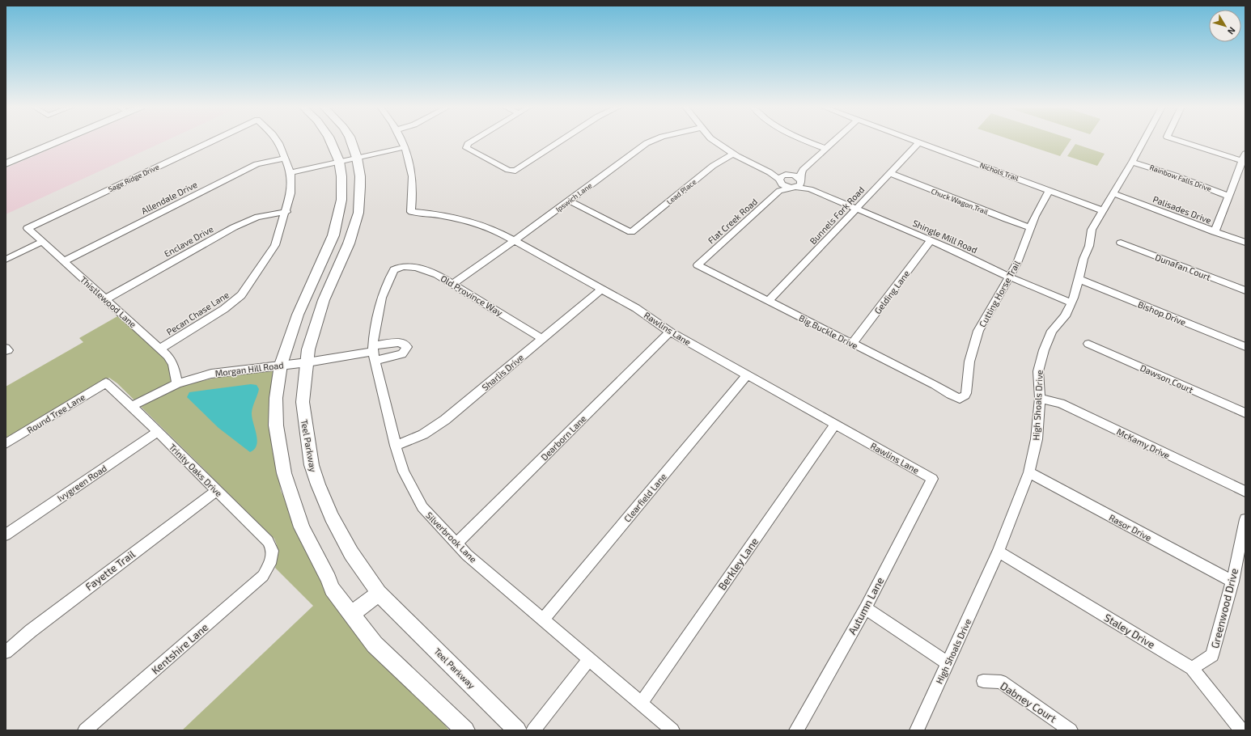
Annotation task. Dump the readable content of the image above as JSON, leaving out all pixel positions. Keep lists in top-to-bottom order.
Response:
{
  "streets": {
    "main road": ["Teel Parkway"],
    "street": [
      "Nichols Trail",
      "Sage Ridge Drive",
      "Rainbow Falls Drive",
      "Lead Place",
      "Allendale Drive",
      "Ipswich Lane",
      "Chuck Wagon Trail",
      "Palisades Drive",
      "Bunnels Fork Road",
      "Flat Creek Road",
      "Shingle Mill Road",
      "Enclave Drive",
      "Dunafan Court",
      "Gelding Lane",
      "Cutting Horse Trail",
      "Old Province Way",
      "Thistlewood Lane",
      "Pecan Chase Lane",
      "Bishop Drive",
      "Rawlins Lane",
      "Big Buckle Drive",
      "Morgan Hill Road",
      "Sharlis Drive",
      "Dawson Court",
      "High Shoals Drive",
      "Round Tree Lane",
      "Dearborn Lane",
      "McKamy Drive",
      "Trinity Oaks Drive",
      "Ivygreen Road",
      "Clearfield Lane",
      "Rasor Drive",
      "Silverbrook Lane",
      "Berkley Lane",
      "Fayette Trail",
      "Autumn Lane",
      "Greenwood Drive",
      "Staley Drive",
      "Kentshire Lane",
      "Dabney Court"
    ]
  },
  "crossings": [
    ["Nichols Trail", "Bunnels Fork Road"],
    ["Nichols Trail", "Cutting Horse Trail"],
    ["Nichols Trail", "High Shoals Drive"],
    ["Sage Ridge Drive", "Thistlewood Lane"],
    ["Rainbow Falls Drive", "High Shoals Drive"],
    ["Lead Place", "Ipswich Lane"],
    ["Allendale Drive", "Thistlewood Lane"],
    ["Allendale Drive", "Pecan Chase Lane"],
    ["Ipswich Lane", "Old Province Way"],
    ["Ipswich Lane", "Rawlins Lane"],
    ["Chuck Wagon Trail", "Bunnels Fork Road"],
    ["Chuck Wagon Trail", "Cutting Horse Trail"],
    ["Palisades Drive", "High Shoals Drive"],
    ["Bunnels Fork Road", "Shingle Mill Road"],
    ["Bunnels Fork Road", "Big Buckle Drive"],
    ["Flat Creek Road", "Shingle Mill Road"],
    ["Flat Creek Road", "Big Buckle Drive"],
    ["Shingle Mill Road", "Gelding Lane"],
    ["Shingle Mill Road", "Cutting Horse Trail"],
    ["Shingle Mill Road", "High Shoals Drive"],
    ["Enclave Drive", "Thistlewood Lane"],
    ["Enclave Drive", "Pecan Chase Lane"],
    ["Gelding Lane", "Big Buckle Drive"],
    ["Cutting Horse Trail", "Big Buckle Drive"],
    ["Old Province Way", "Sharlis Drive"],
    ["Old Province Way", "Silverbrook Lane"],
    ["Thistlewood Lane", "Pecan Chase Lane"],
    ["Thistlewood Lane", "Morgan Hill Road"],
    ["Bishop Drive", "High Shoals Drive"],
    ["Rawlins Lane", "Sharlis Drive"],
    ["Rawlins Lane", "Dearborn Lane"],
    ["Rawlins Lane", "Clearfield Lane"],
    ["Rawlins Lane", "Berkley Lane"],
    ["Rawlins Lane", "Autumn Lane"],
    ["Morgan Hill Road", "Teel Parkway"],
    ["Morgan Hill Road", "Trinity Oaks Drive"],
    ["Morgan Hill Road", "Silverbrook Lane"],
    ["Sharlis Drive", "Silverbrook Lane"],
    ["High Shoals Drive", "McKamy Drive"],
    ["High Shoals Drive", "Rasor Drive"],
    ["High Shoals Drive", "Staley Drive"],
    ["Round Tree Lane", "Trinity Oaks Drive"],
    ["Dearborn Lane", "Silverbrook Lane"],
    ["Trinity Oaks Drive", "Ivygreen Road"],
    ["Trinity Oaks Drive", "Fayette Trail"],
    ["Trinity Oaks Drive", "Kentshire Lane"],
    ["Clearfield Lane", "Silverbrook Lane"],
    ["Rasor Drive", "Greenwood Drive"],
    ["Silverbrook Lane", "Berkley Lane"],
    ["Greenwood Drive", "Staley Drive"]
  ],
  "north": "bottom right"
}
